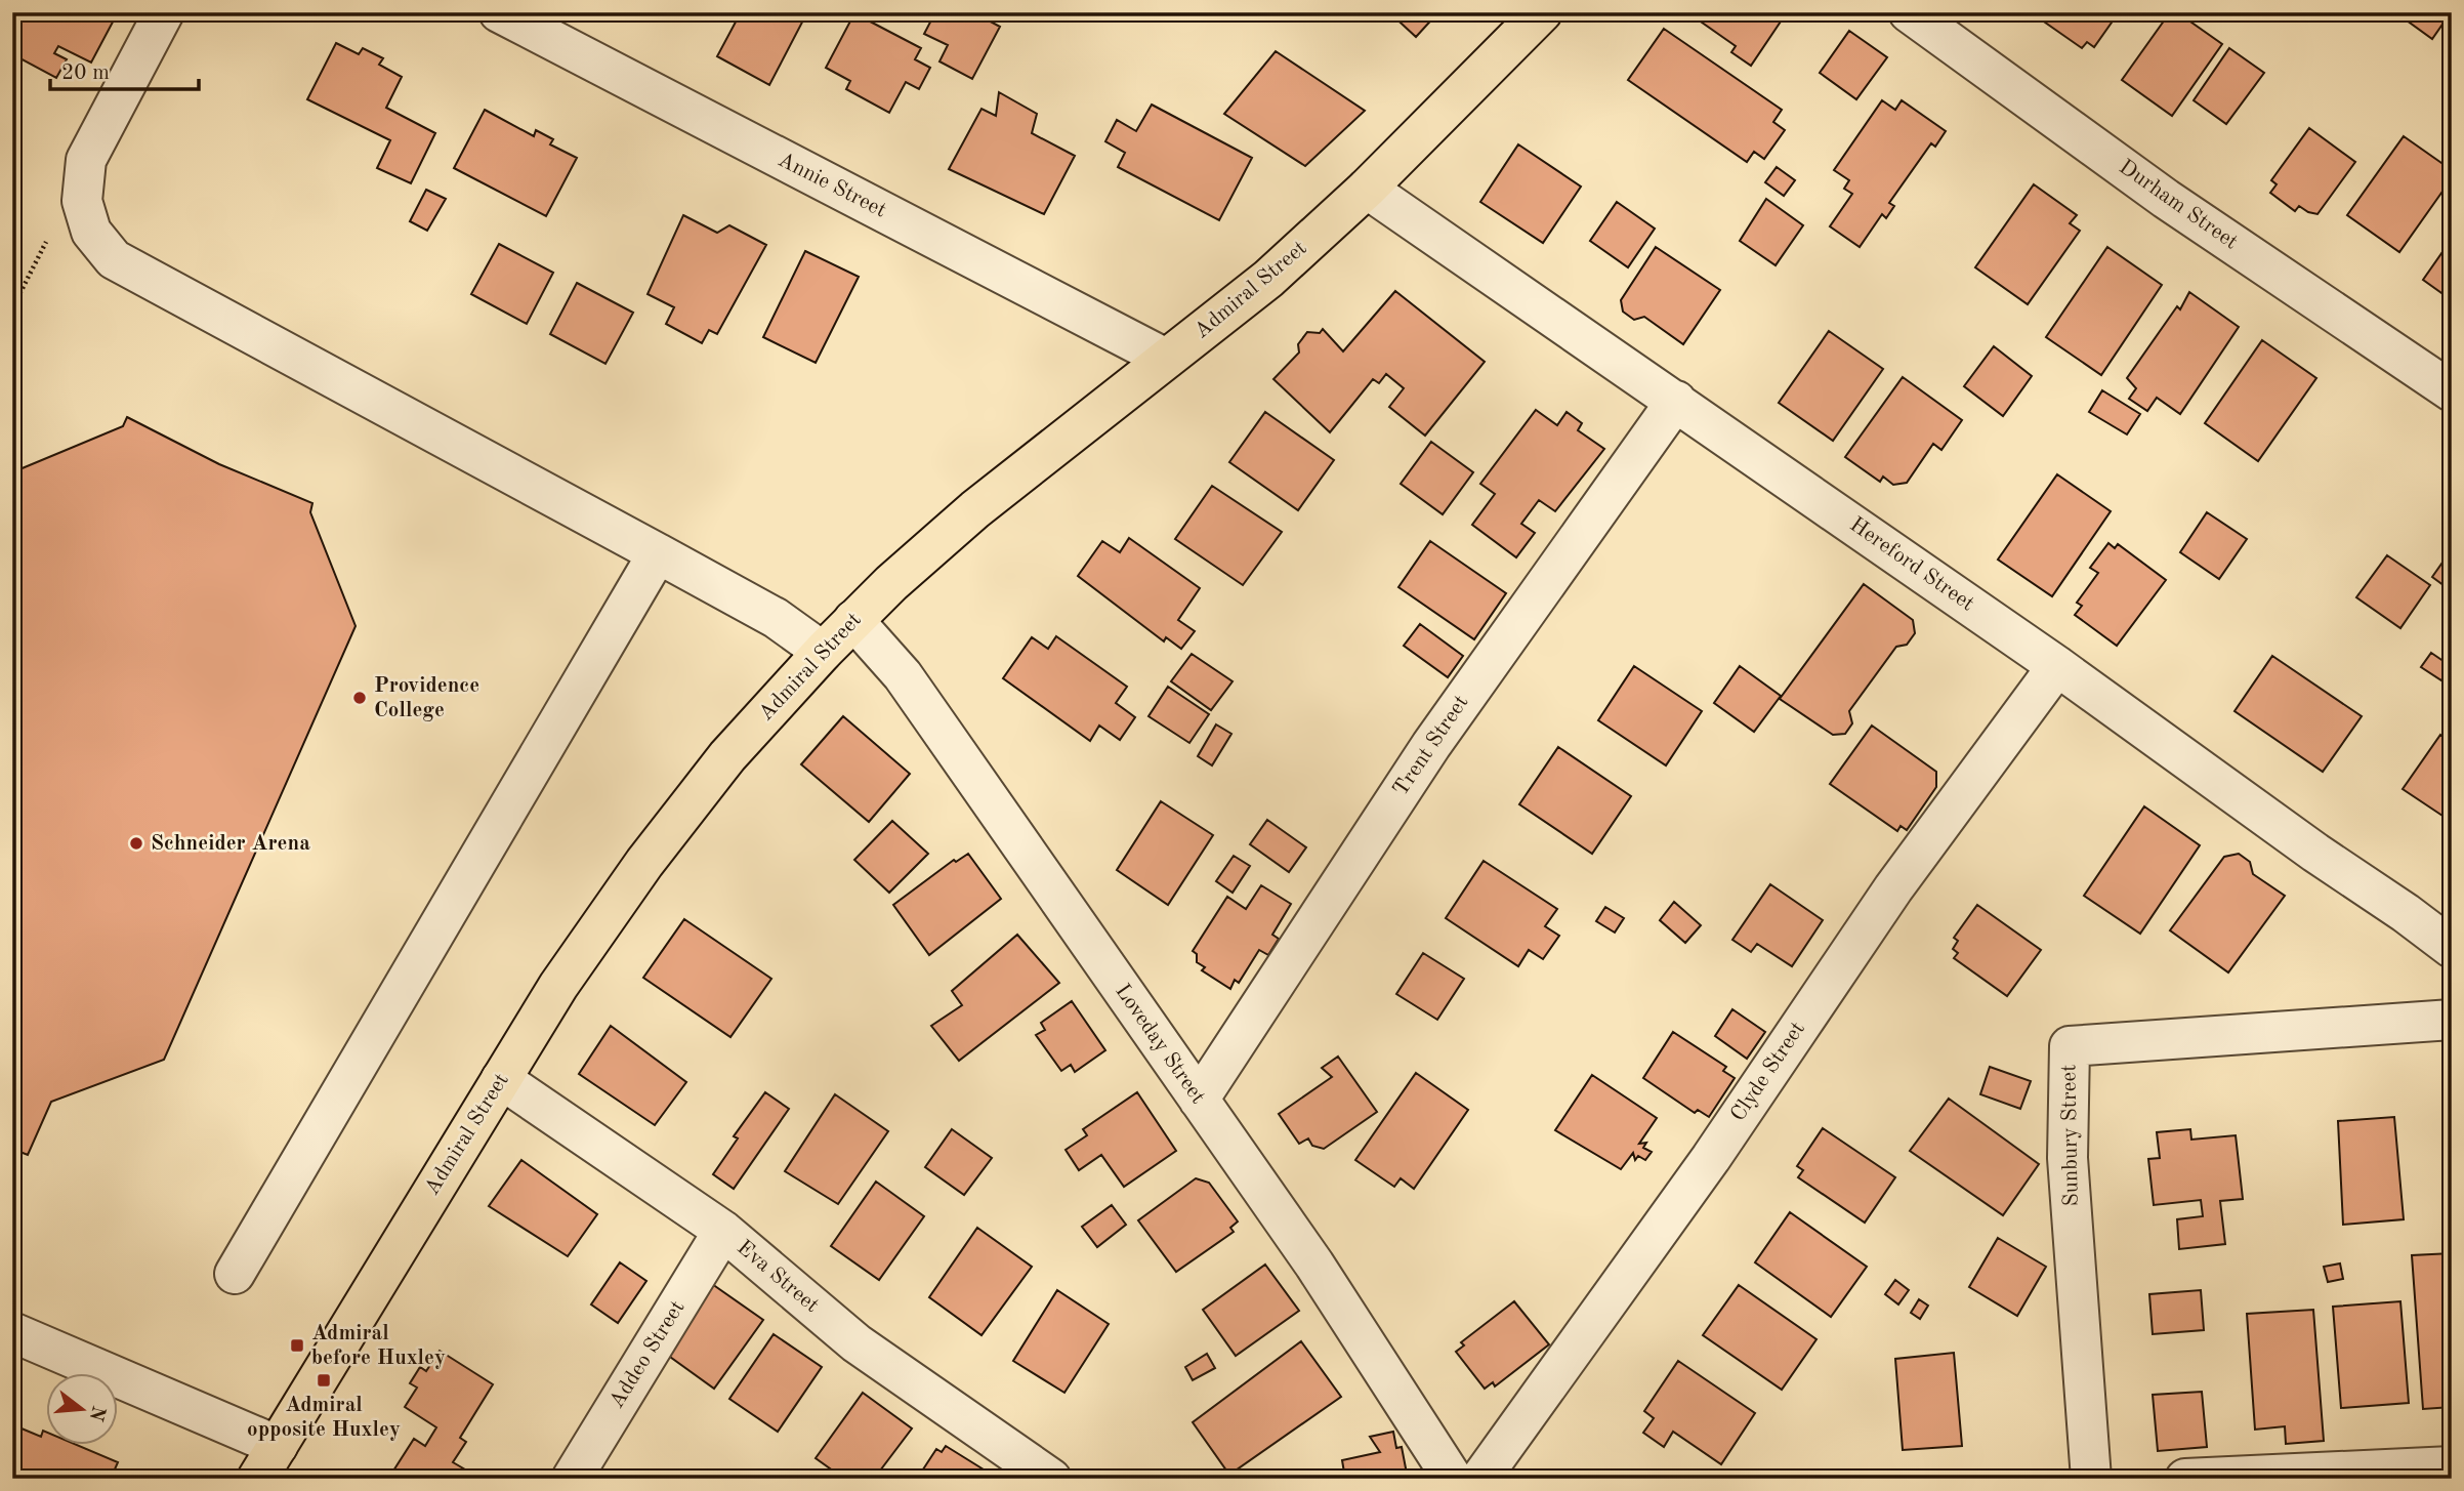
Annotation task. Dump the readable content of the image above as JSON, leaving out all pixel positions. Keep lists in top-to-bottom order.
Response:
{
  "streets": {
    "main road": ["Admiral Street"],
    "street": [
      "Annie Street",
      "Durham Street",
      "Hereford Street",
      "Trent Street",
      "Loveday Street",
      "Clyde Street",
      "Sunbury Street",
      "Eva Street",
      "Addeo Street"
    ]
  },
  "crossings": [
    ["Annie Street", "Admiral Street"],
    ["Admiral Street", "Hereford Street"],
    ["Admiral Street", "Loveday Street"],
    ["Admiral Street", "Eva Street"],
    ["Hereford Street", "Trent Street"],
    ["Hereford Street", "Clyde Street"],
    ["Trent Street", "Loveday Street"],
    ["Eva Street", "Addeo Street"]
  ],
  "places": {
    "other": ["Providence College", "Schneider Arena"],
    "transit": ["Admiral before Huxley", "Admiral opposite Huxley"]
  },
  "scale_bar": "20 m",
  "north": "right"
}
